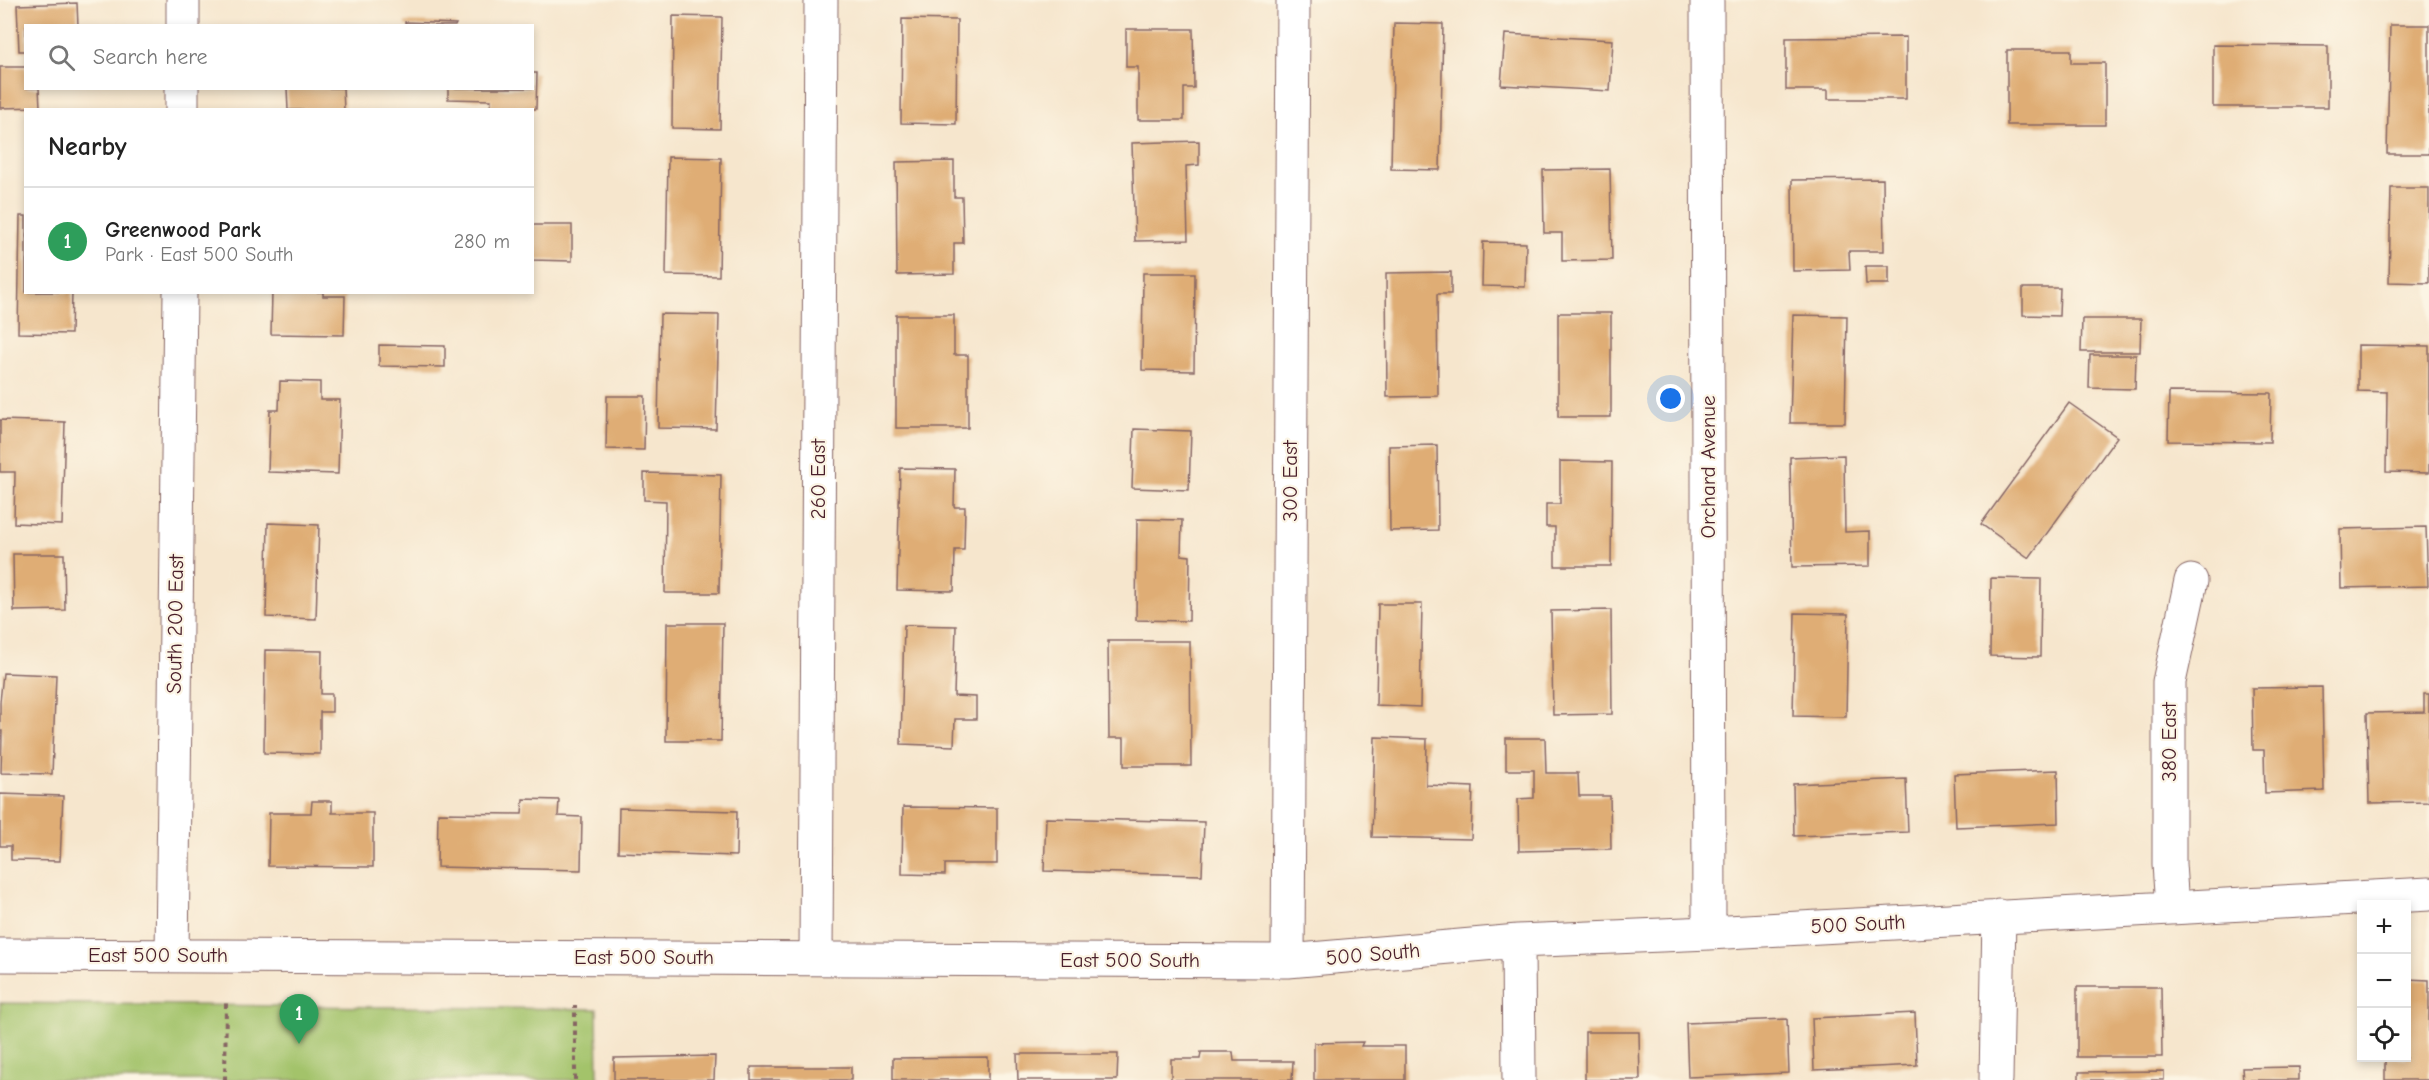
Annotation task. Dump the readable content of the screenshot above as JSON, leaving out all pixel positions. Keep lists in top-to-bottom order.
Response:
{
  "streets": {
    "street": [
      "Orchard Avenue",
      "260 East",
      "300 East",
      "South 200 East",
      "380 East",
      "500 South",
      "East 500 South"
    ]
  },
  "crossings": [
    ["Orchard Avenue", "500 South"],
    ["260 East", "East 500 South"],
    ["300 East", "500 South"],
    ["300 East", "East 500 South"],
    ["South 200 East", "East 500 South"],
    ["380 East", "500 South"],
    ["500 South", "East 500 South"]
  ],
  "page": {
    "search": "Search here",
    "heading": "Nearby",
    "list": [
      {
        "mark": "1",
        "name": "Greenwood Park",
        "note": "Park · East 500 South",
        "value": "280 m"
      }
    ],
    "map_buttons": ["+", "−"],
    "pins": "1"
  }
}
